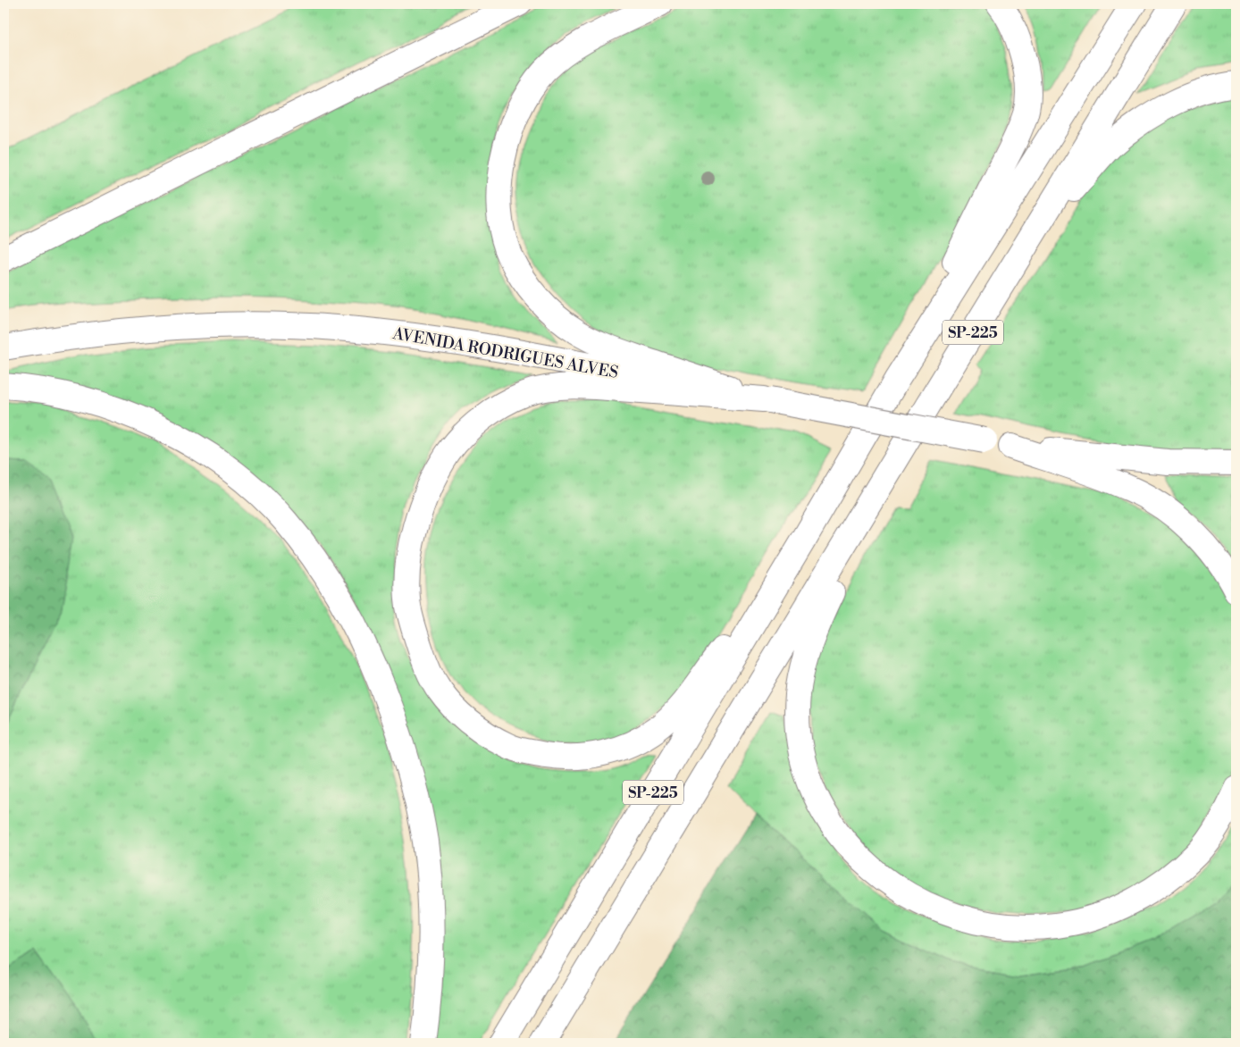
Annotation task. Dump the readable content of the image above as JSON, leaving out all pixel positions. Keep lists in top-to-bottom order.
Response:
{
  "streets": {
    "main road": ["SP-225", "AVENIDA RODRIGUES ALVES"]
  }
}
